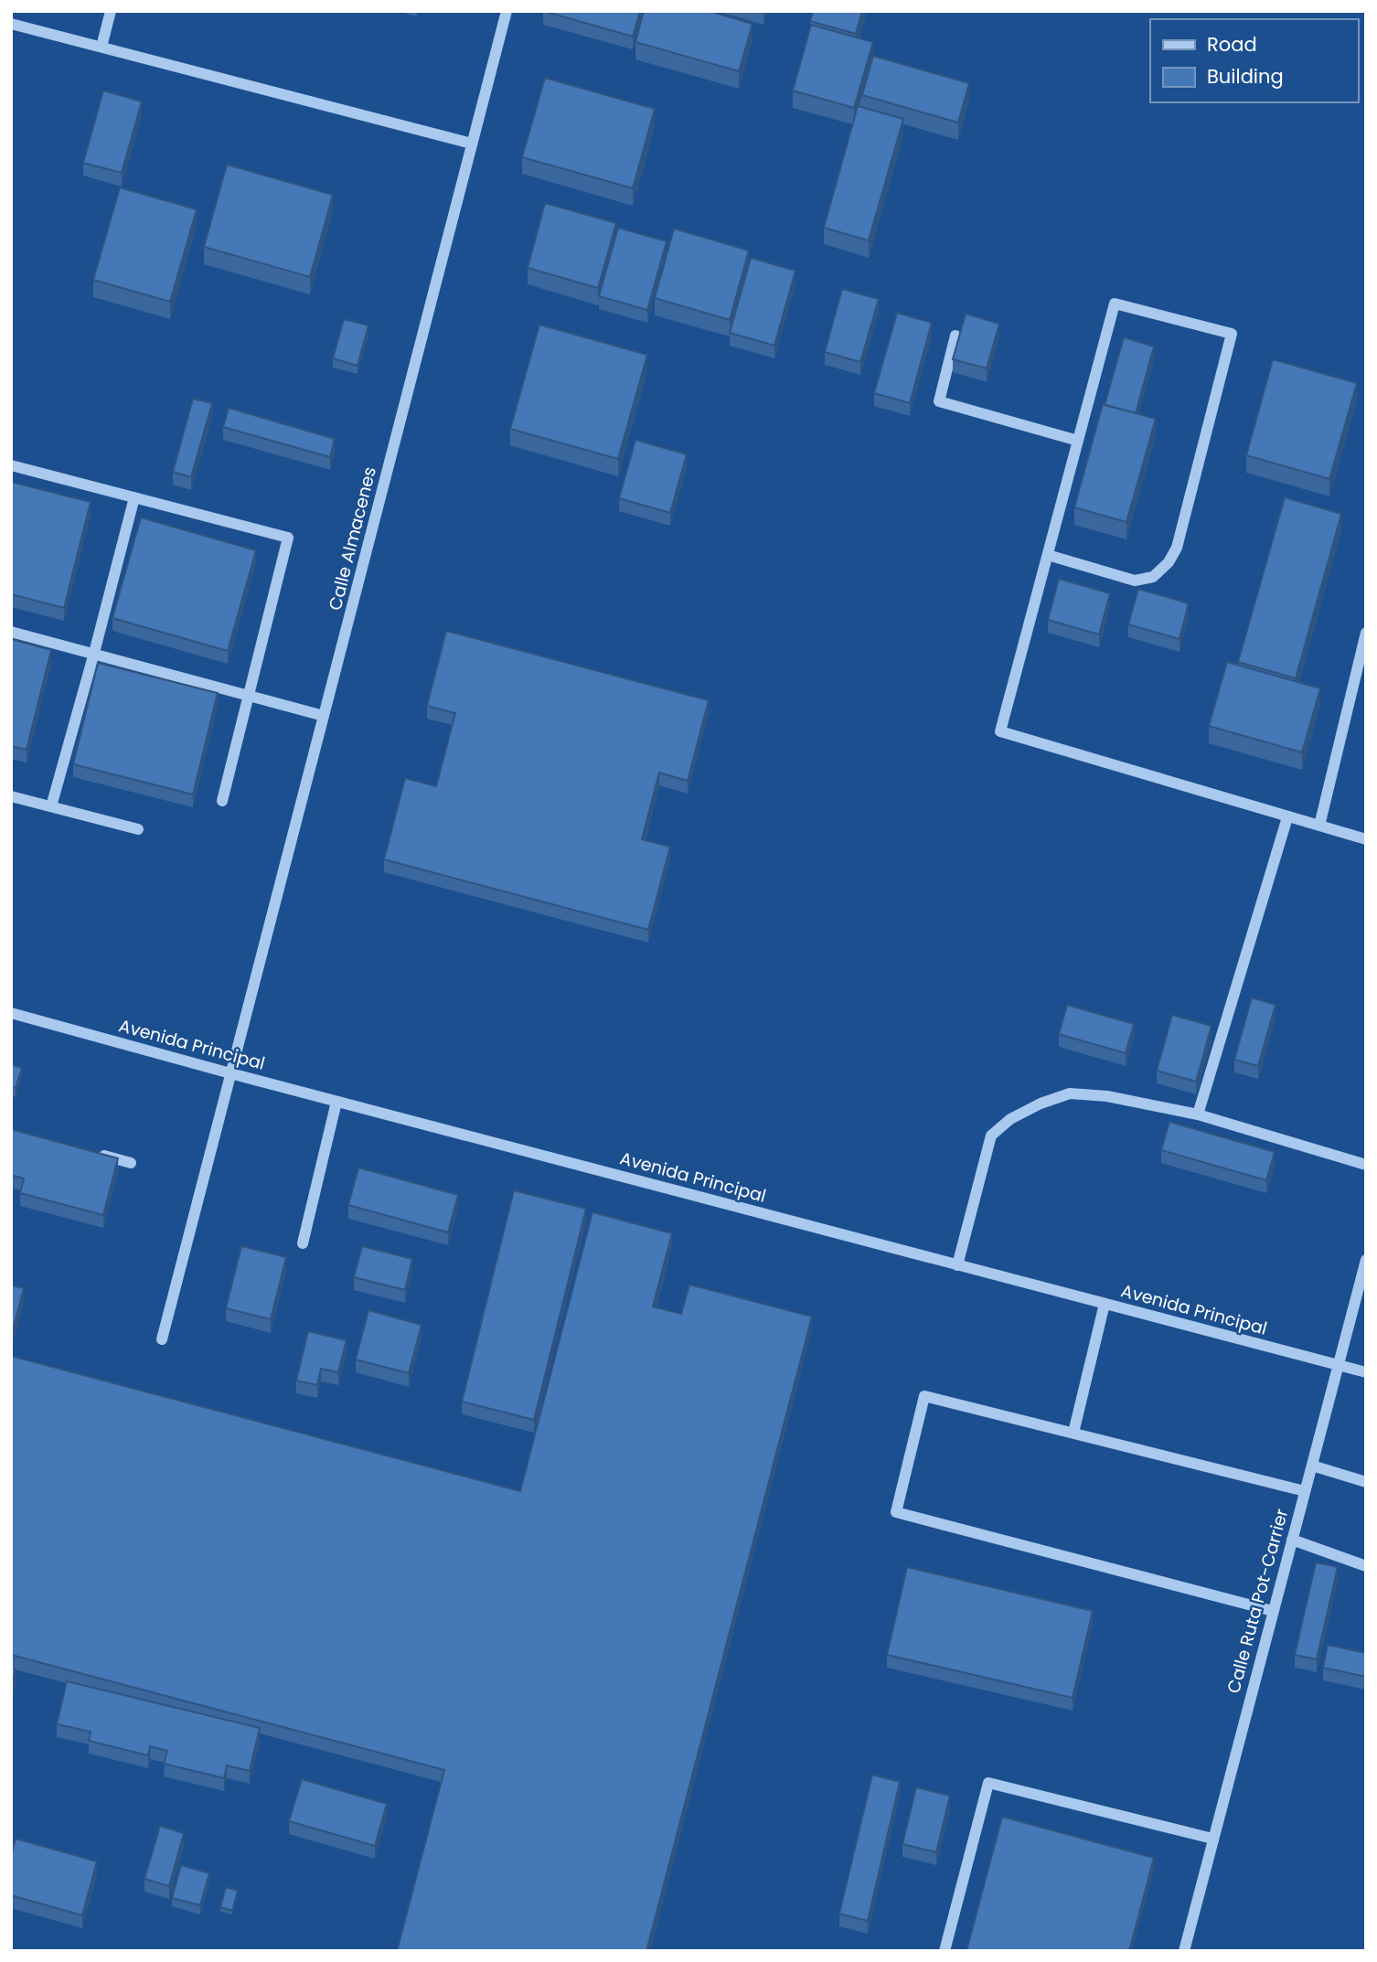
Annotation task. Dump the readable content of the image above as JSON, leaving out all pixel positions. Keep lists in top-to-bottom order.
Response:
{
  "streets": {
    "street": ["Calle Almacenes", "Avenida Principal", "Calle Ruta Pot-Carrier"]
  },
  "crossings": [
    ["Calle Almacenes", "Avenida Principal"],
    ["Avenida Principal", "Calle Ruta Pot-Carrier"]
  ],
  "legend": ["Road", "Building"]
}
